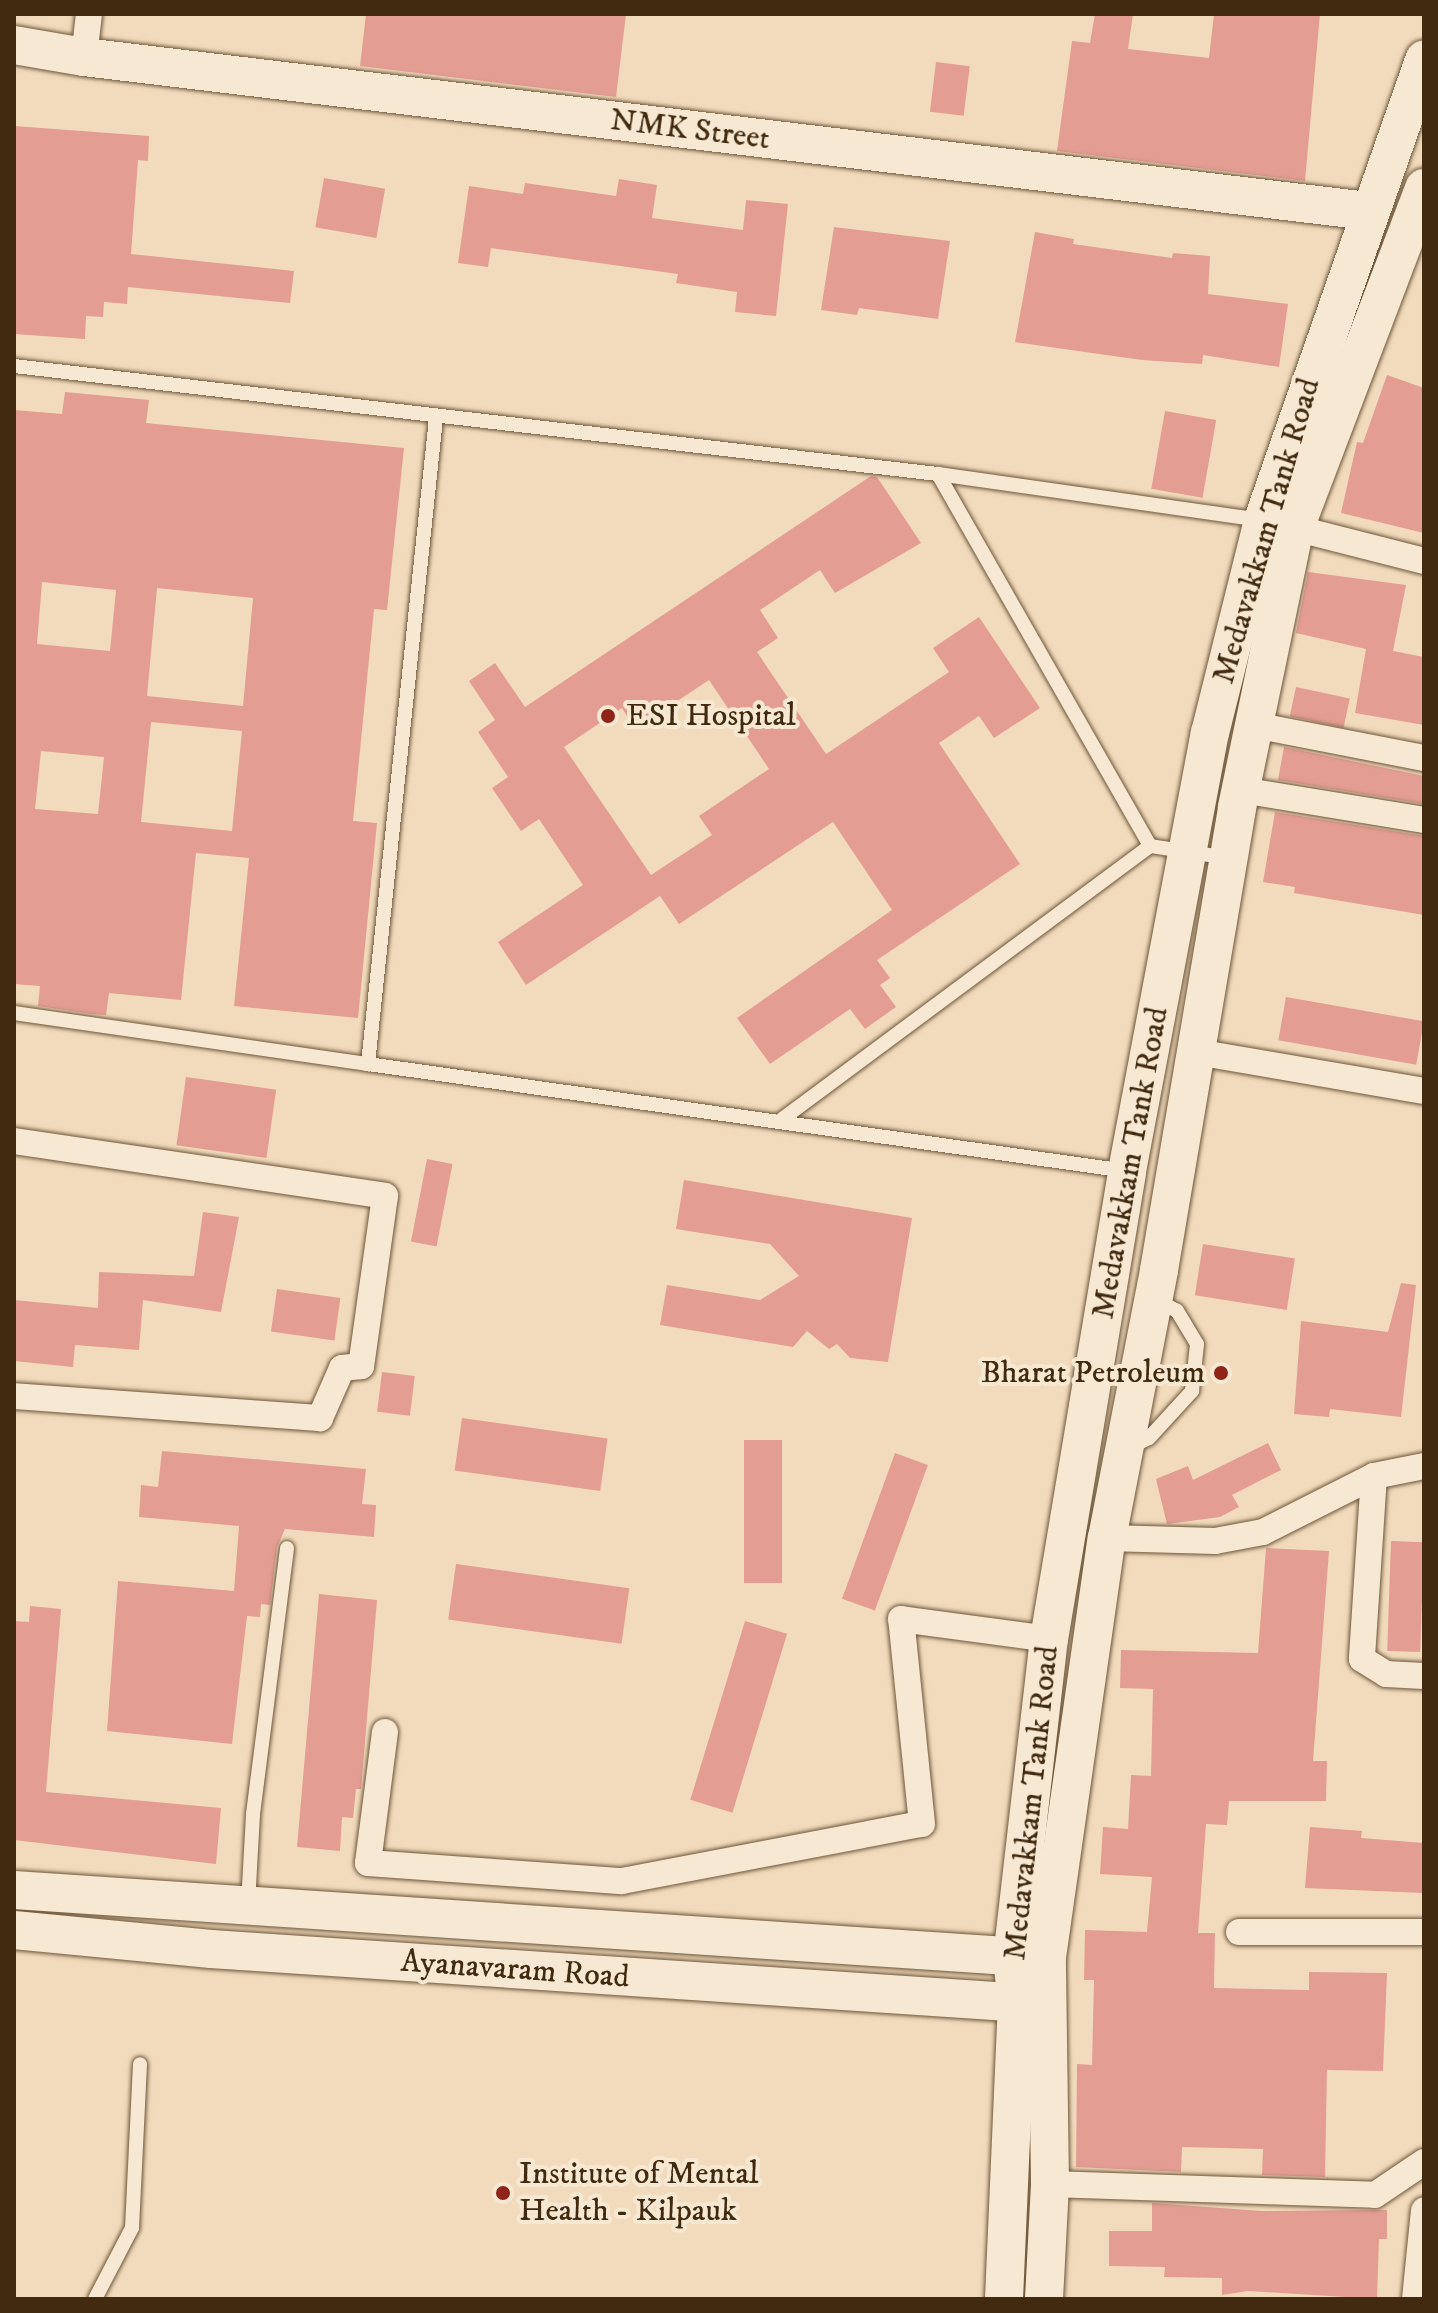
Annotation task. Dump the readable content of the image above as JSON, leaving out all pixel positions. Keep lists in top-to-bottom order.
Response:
{
  "streets": {
    "main road": ["NMK Street", "Medavakkam Tank Road", "Ayanavaram Road"]
  },
  "crossings": [
    ["NMK Street", "Medavakkam Tank Road"],
    ["Medavakkam Tank Road", "Ayanavaram Road"]
  ],
  "places": ["ESI Hospital", "Bharat Petroleum", "Institute of Mental Health - Kilpauk"]
}
